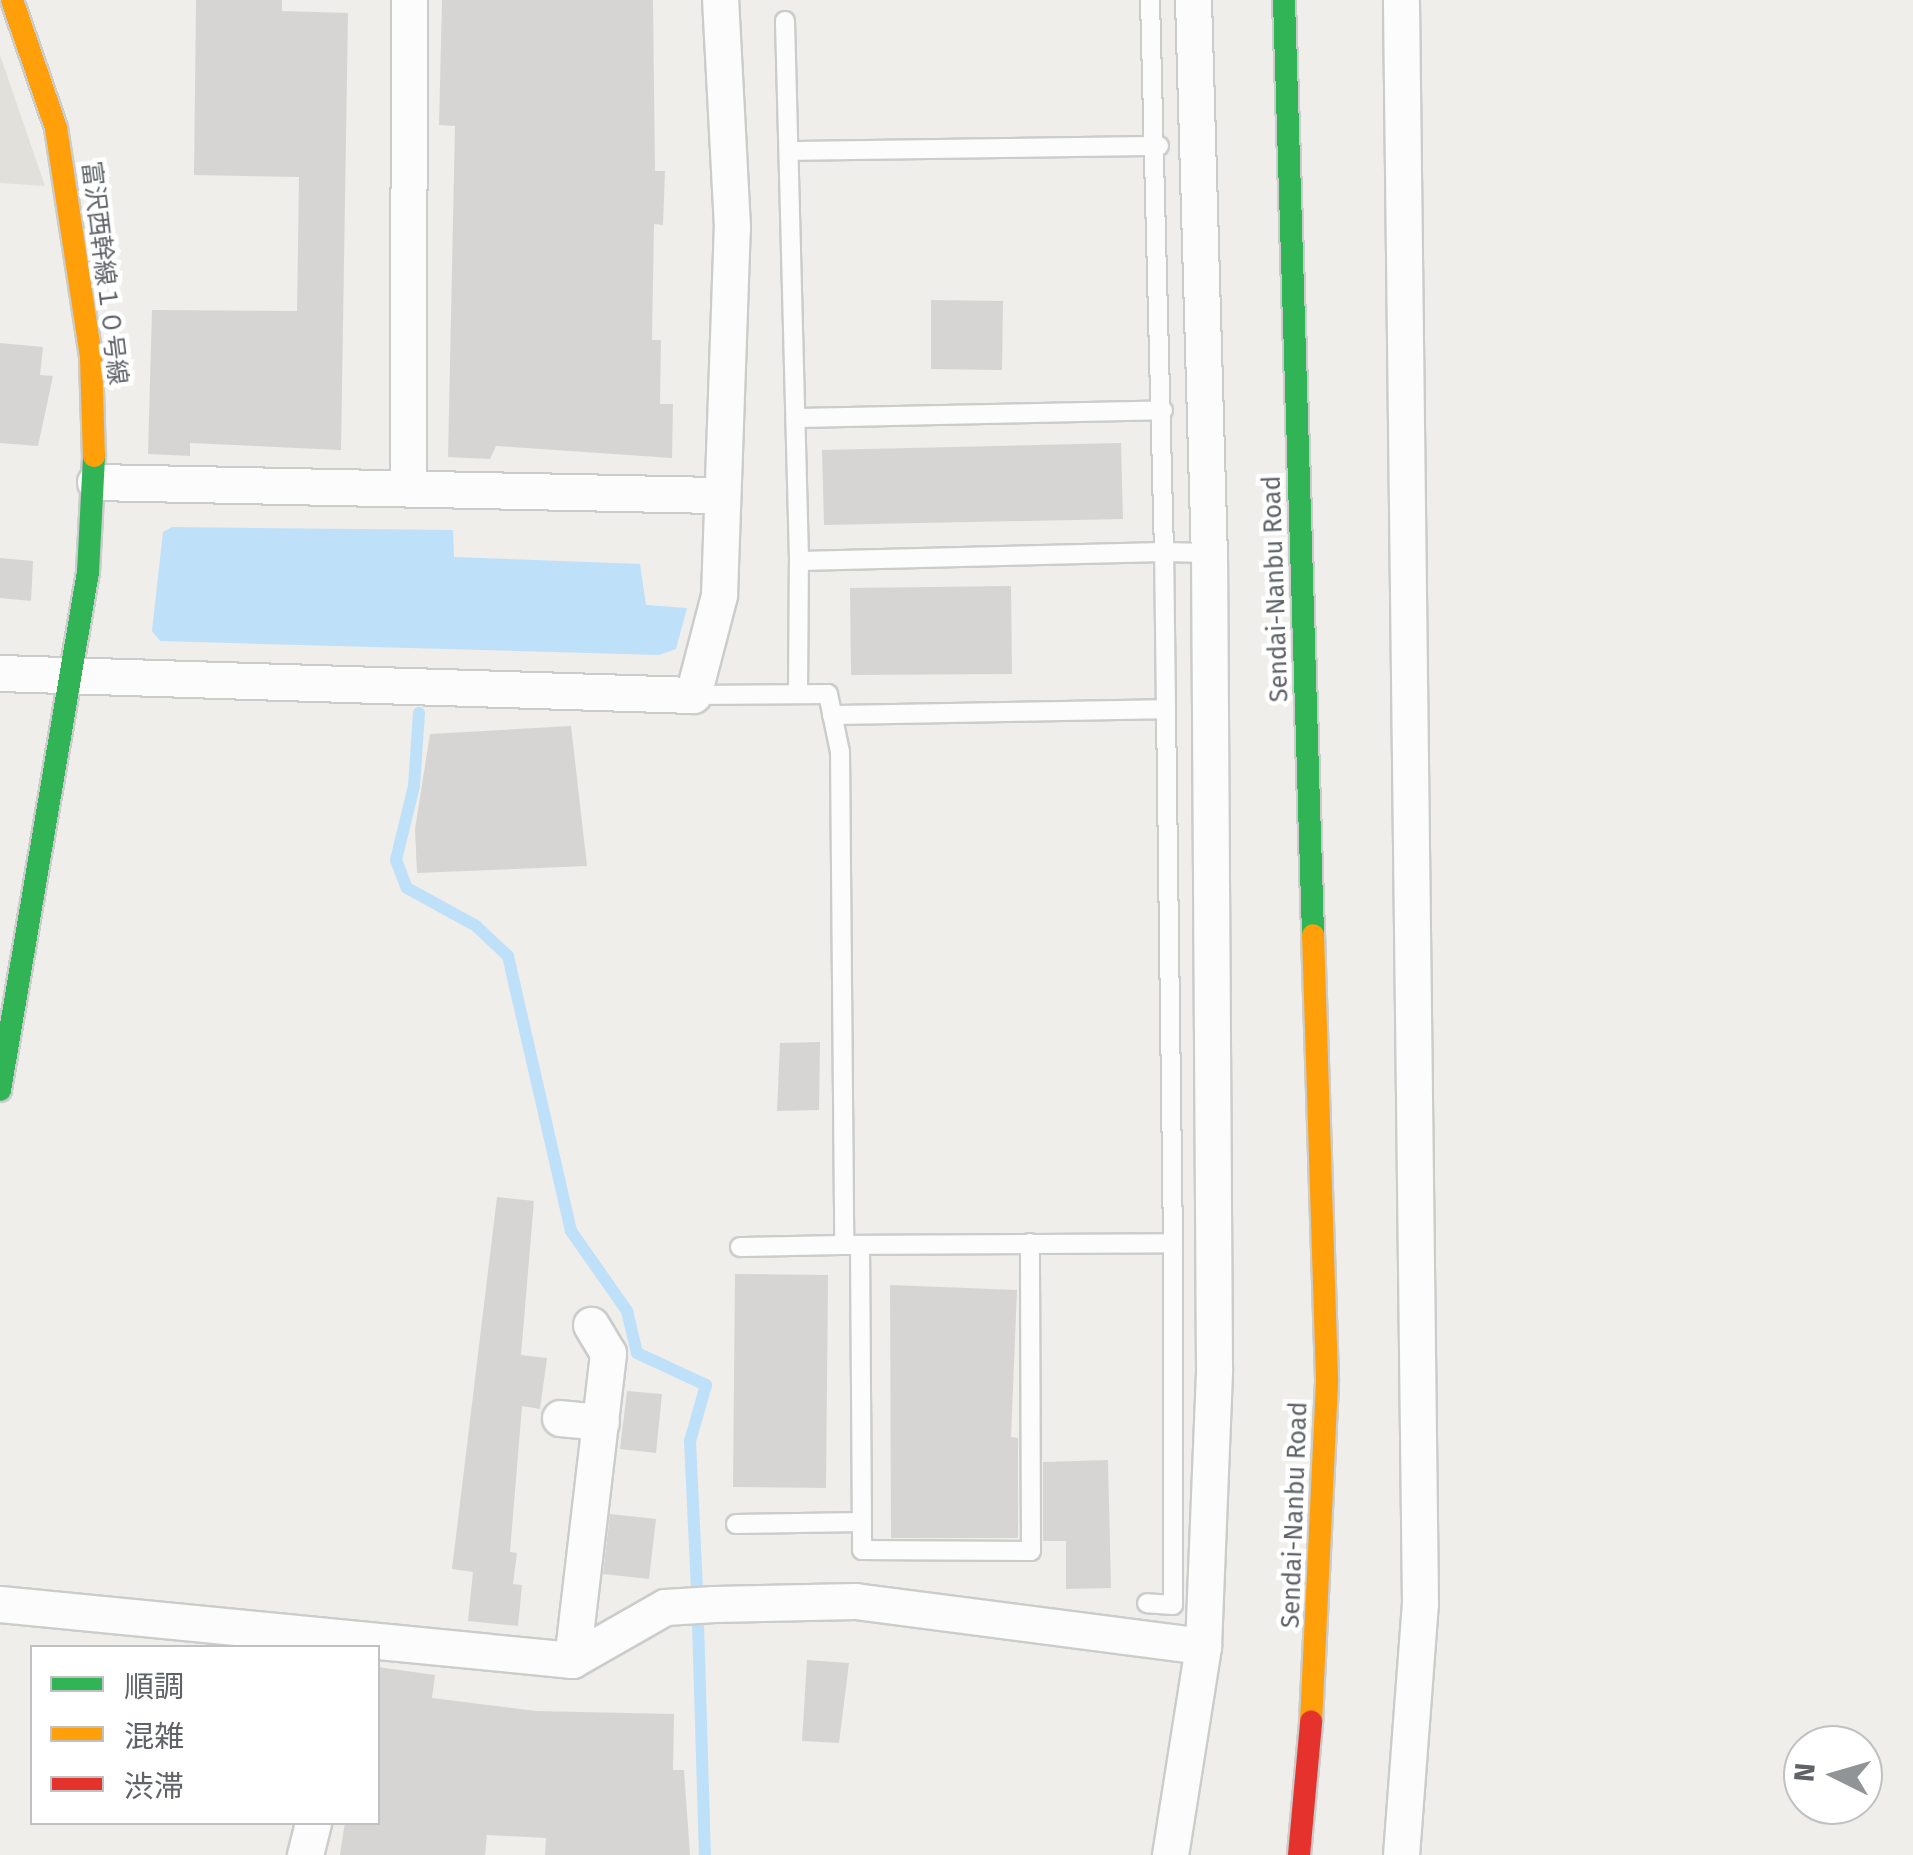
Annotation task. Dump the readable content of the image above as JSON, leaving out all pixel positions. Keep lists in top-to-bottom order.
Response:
{
  "streets": {
    "main road": ["富沢西幹線１０号線", "Sendai-Nanbu Road"]
  },
  "legend": ["順調", "混雑", "渋滞"],
  "north": "left"
}
